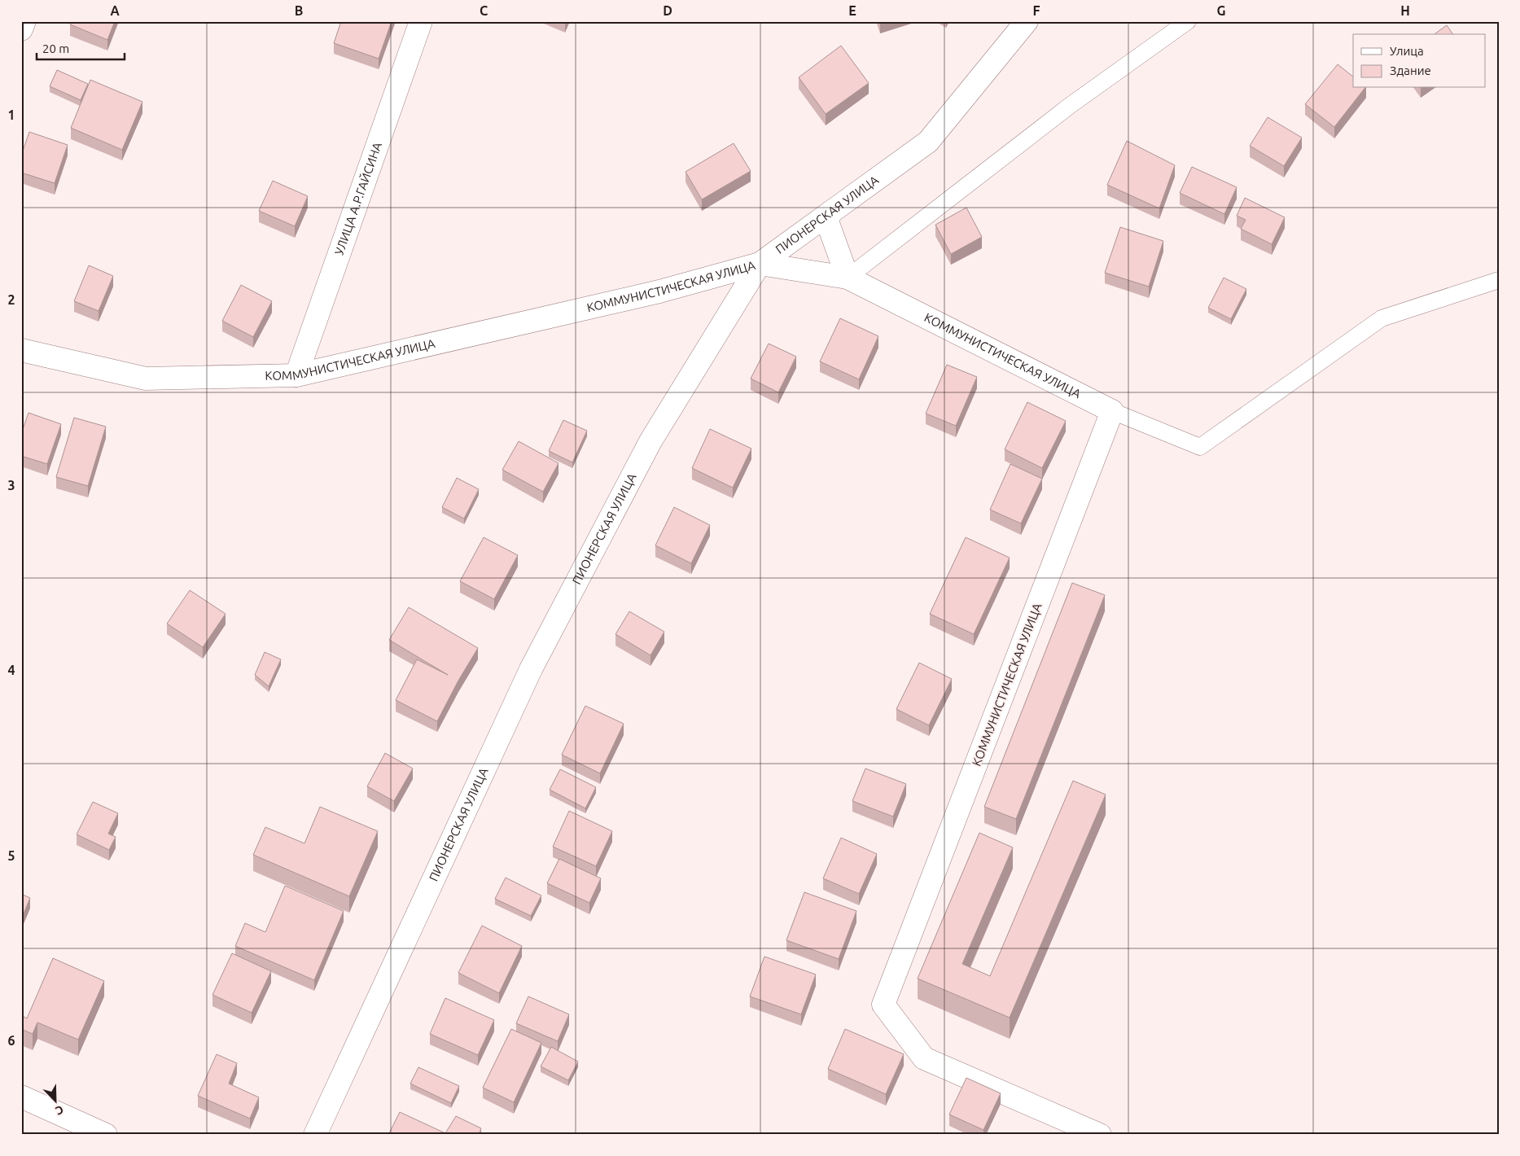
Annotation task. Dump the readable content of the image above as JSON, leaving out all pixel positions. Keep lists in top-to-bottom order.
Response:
{
  "streets": {
    "street": ["УЛИЦА А.Р.ГАЙСИНА", "ПИОНЕРСКАЯ УЛИЦА", "КОММУНИСТИЧЕСКАЯ УЛИЦА"]
  },
  "crossings": [
    ["УЛИЦА А.Р.ГАЙСИНА", "КОММУНИСТИЧЕСКАЯ УЛИЦА"],
    ["ПИОНЕРСКАЯ УЛИЦА", "КОММУНИСТИЧЕСКАЯ УЛИЦА"]
  ],
  "legend": ["Улица", "Здание"],
  "scale_bar": "20 m",
  "north": "bottom right",
  "grid": {
    "columns": [
      "A",
      "B",
      "C",
      "D",
      "E",
      "F",
      "G",
      "H"
    ],
    "rows": [
      "1",
      "2",
      "3",
      "4",
      "5",
      "6"
    ]
  }
}
